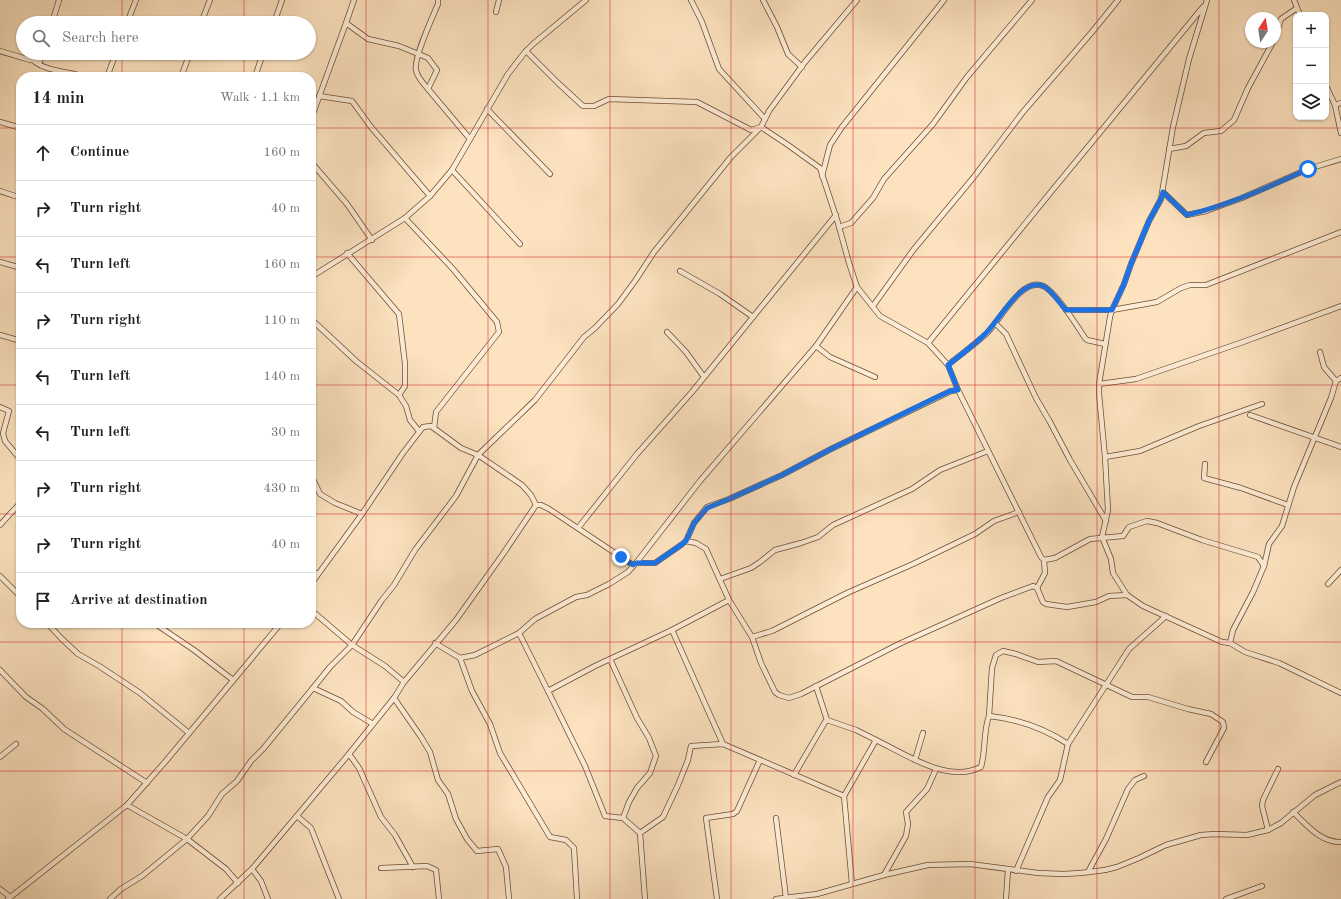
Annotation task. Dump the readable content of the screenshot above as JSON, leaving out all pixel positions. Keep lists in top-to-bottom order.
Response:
{
  "north": "top",
  "page": {
    "map_buttons": ["+", "−"],
    "search": "Search here",
    "heading": ["14 min", "Walk · 1.1 km"],
    "list": [
      ["Continue", "160 m"],
      ["Turn right", "40 m"],
      ["Turn left", "160 m"],
      ["Turn right", "110 m"],
      ["Turn left", "140 m"],
      ["Turn left", "30 m"],
      ["Turn right", "430 m"],
      ["Turn right", "40 m"],
      "Arrive at destination"
    ]
  }
}
